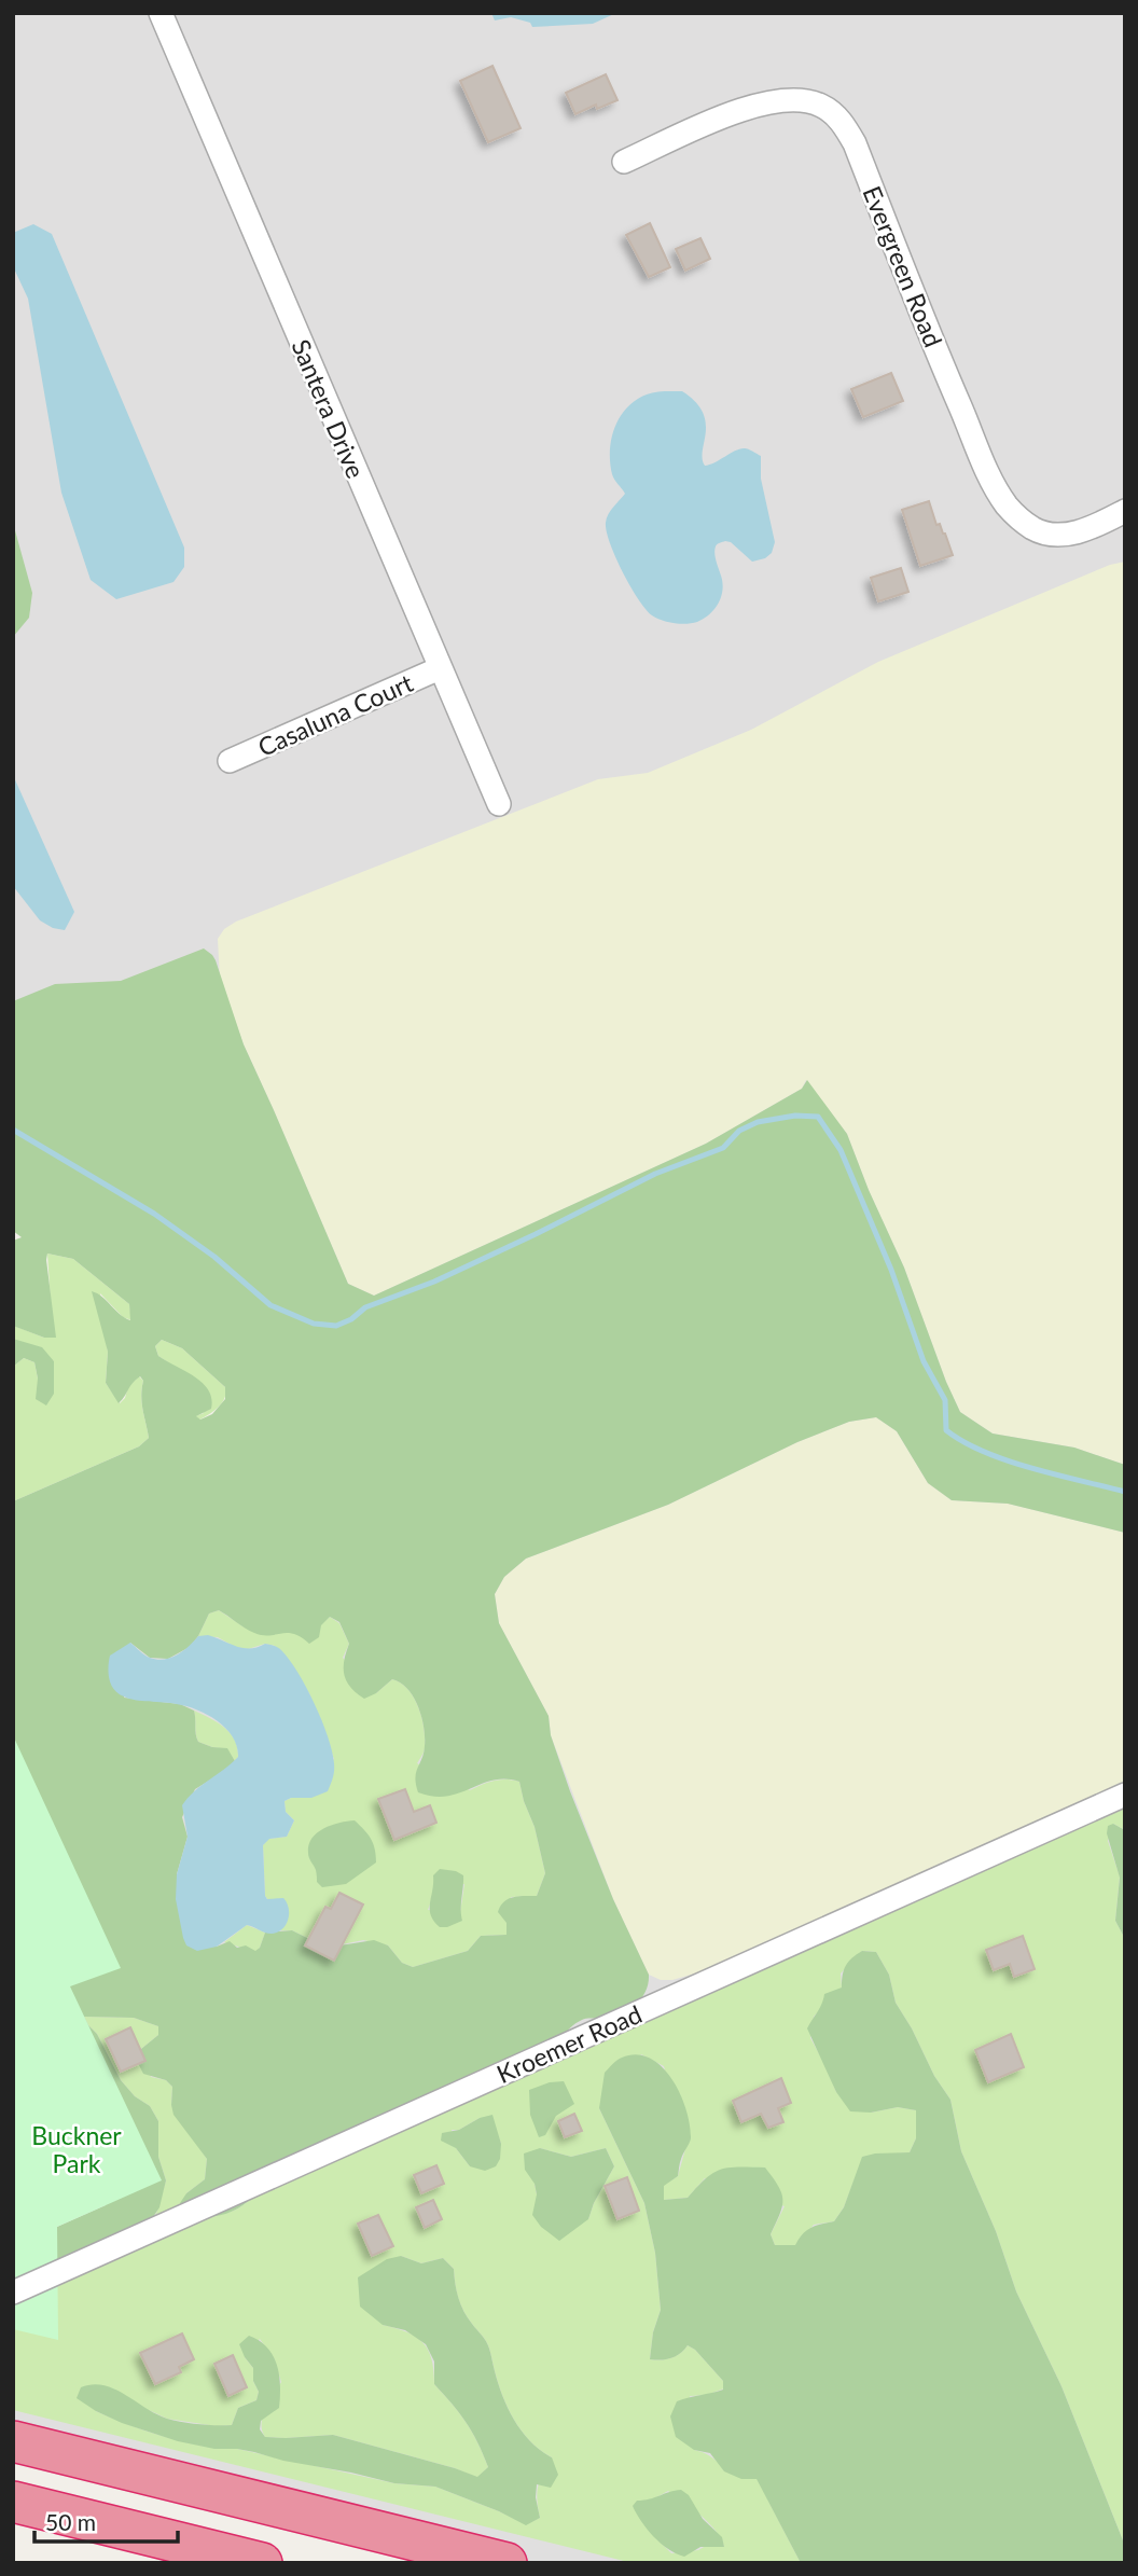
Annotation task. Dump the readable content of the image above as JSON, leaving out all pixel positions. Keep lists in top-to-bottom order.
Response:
{
  "streets": {
    "street": [
      "Evergreen Road",
      "Santera Drive",
      "Casaluna Court",
      "Kroemer Road"
    ]
  },
  "crossings": [
    ["Santera Drive", "Casaluna Court"]
  ],
  "parks": ["Buckner Park"],
  "scale_bar": "50 m"
}
